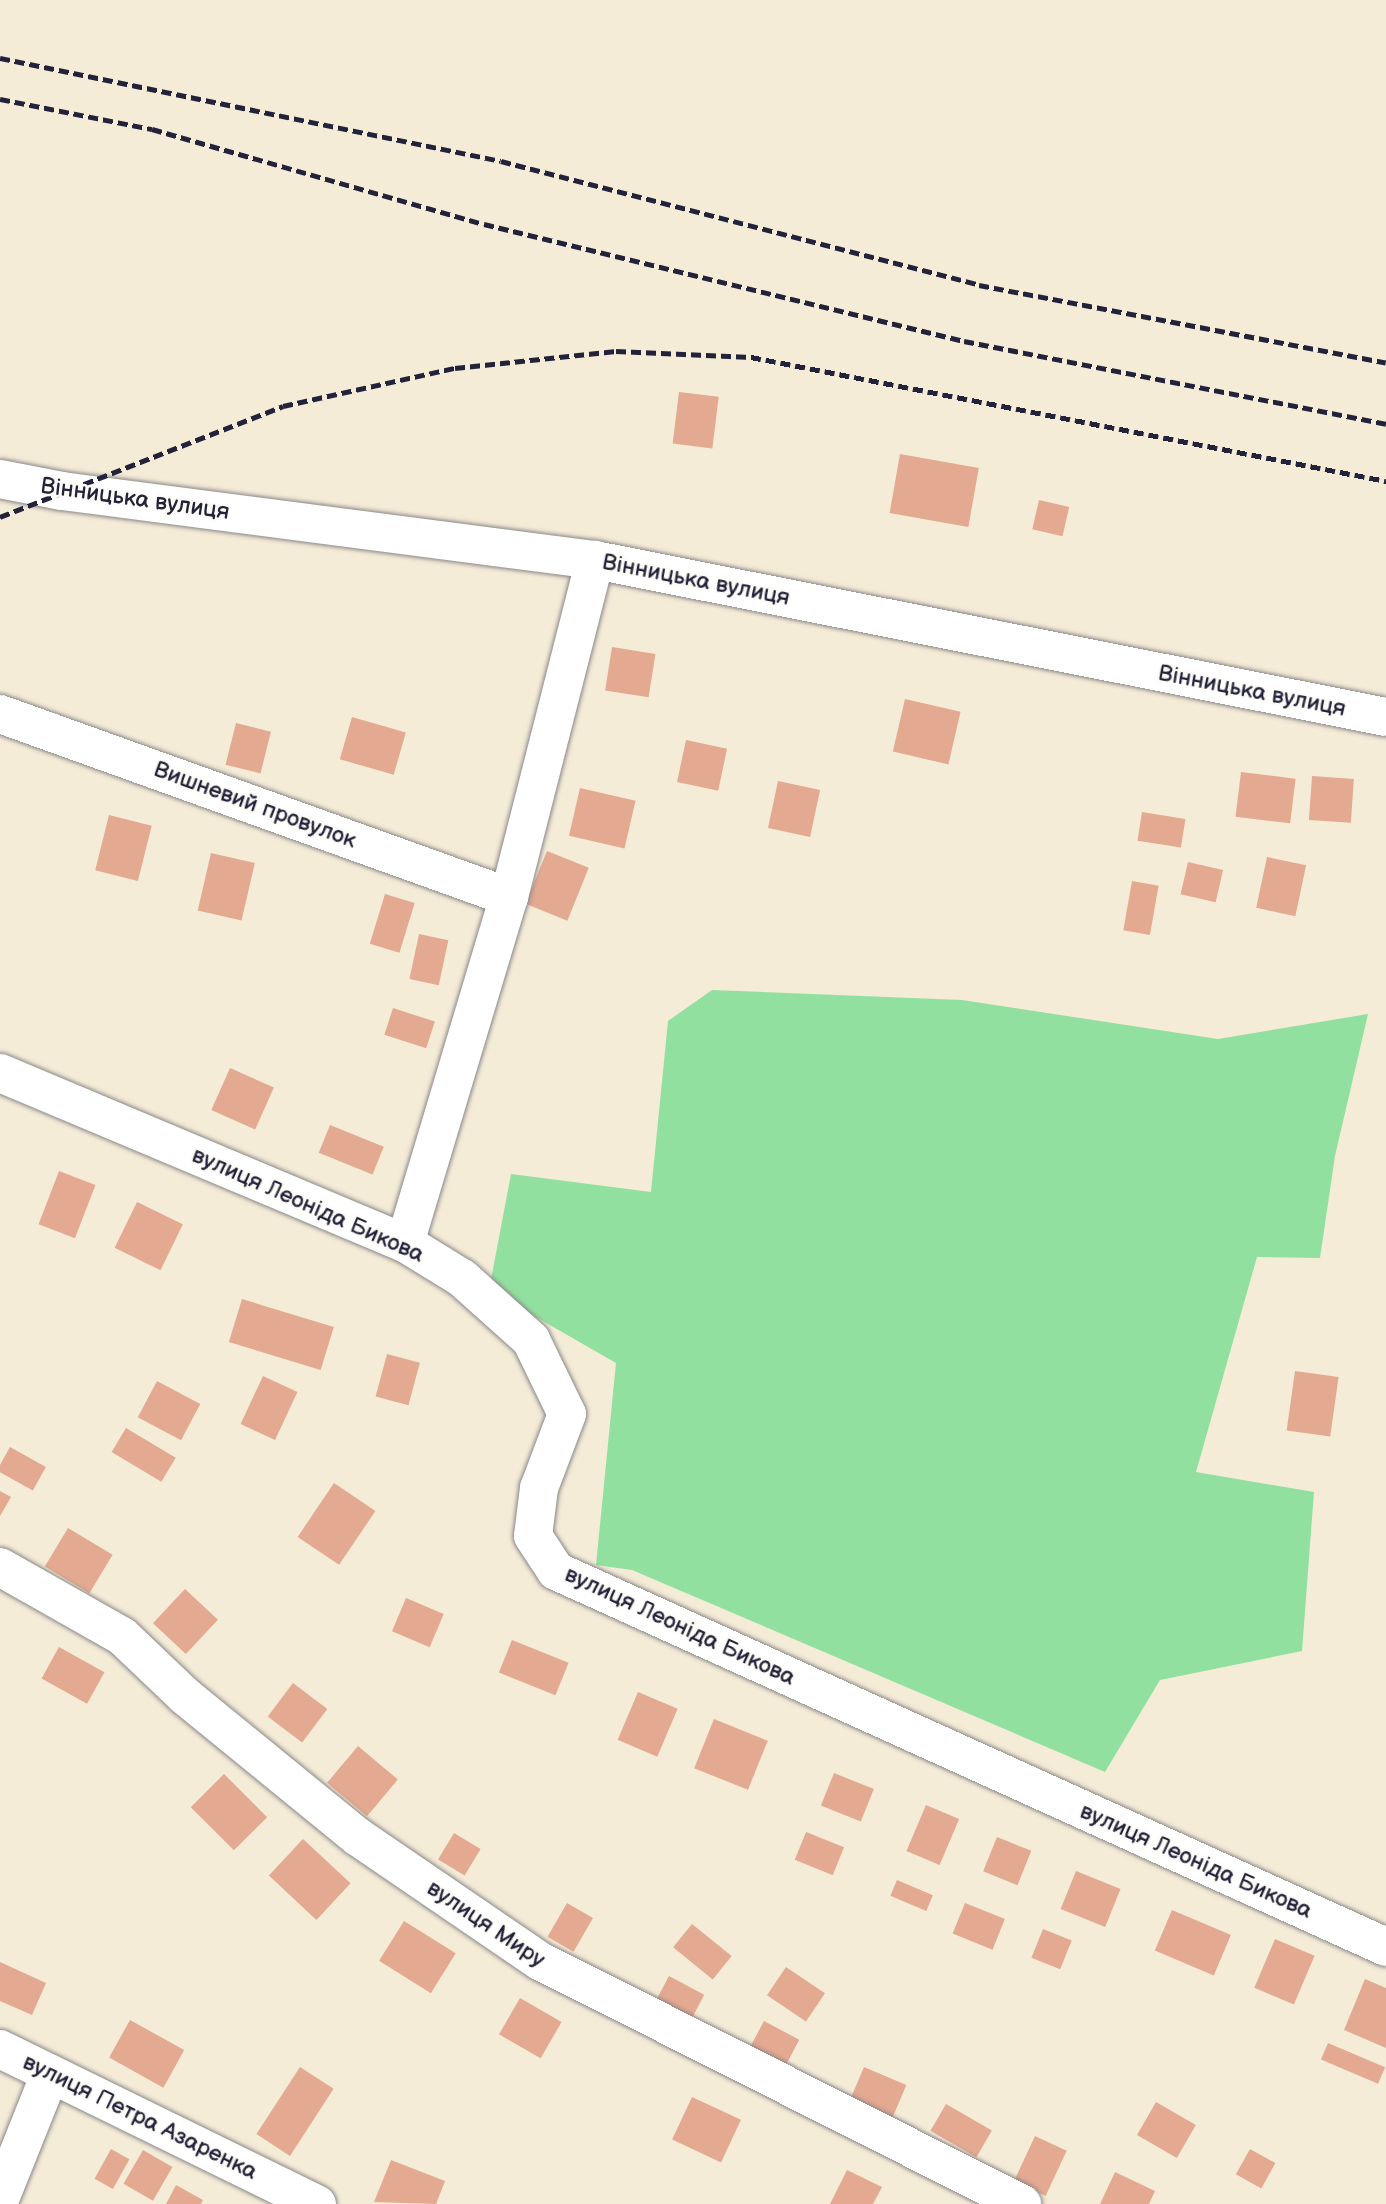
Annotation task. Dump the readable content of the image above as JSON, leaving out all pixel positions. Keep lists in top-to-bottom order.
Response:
{
  "streets": {
    "street": [
      "Вінницька вулиця",
      "Вишневий провулок",
      "вулиця Леоніда Бикова",
      "вулиця Миру",
      "вулиця Петра Азаренка"
    ]
  }
}
